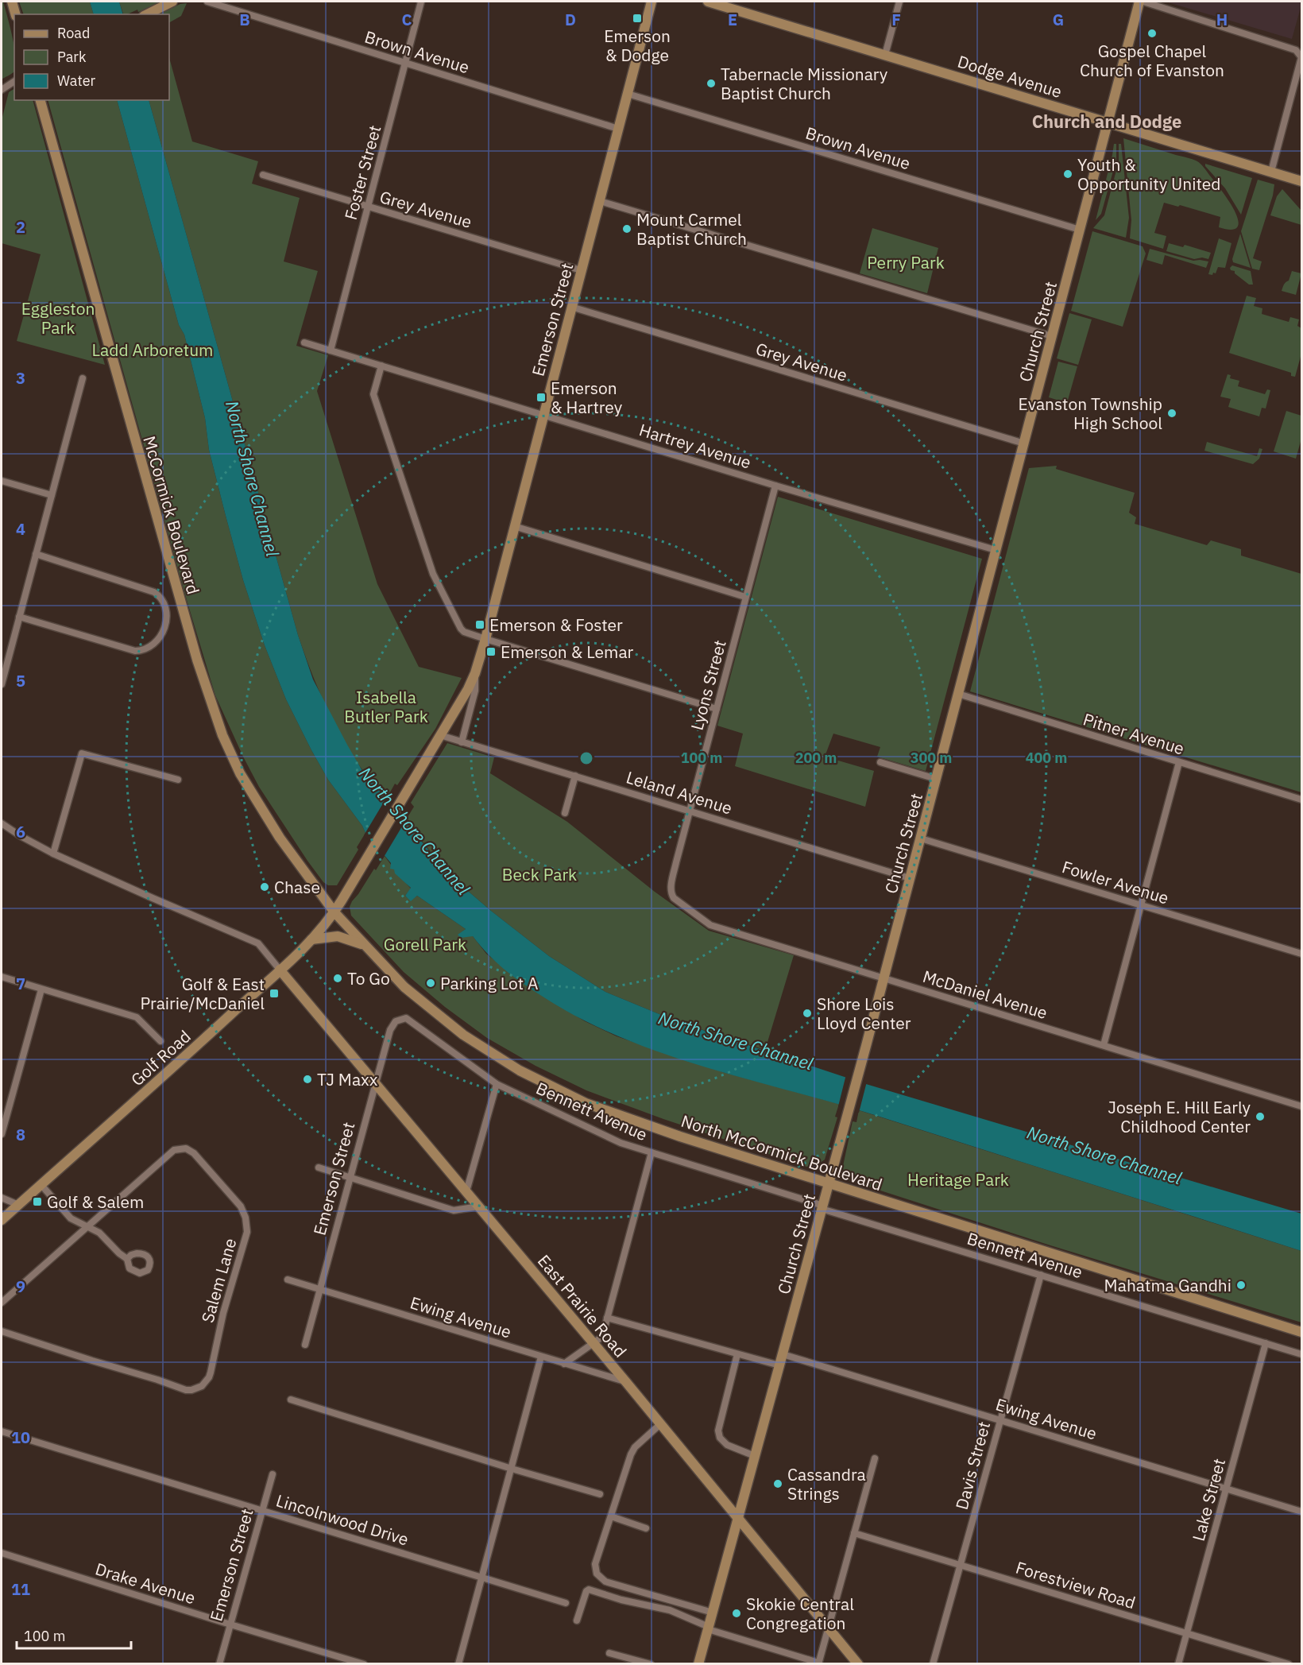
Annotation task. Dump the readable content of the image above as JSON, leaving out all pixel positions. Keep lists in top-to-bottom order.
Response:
{
  "streets": {
    "main road": [
      "Dodge Avenue",
      "Emerson Street",
      "Church Street",
      "McCormick Boulevard",
      "Golf Road",
      "North McCormick Boulevard",
      "East Prairie Road"
    ],
    "street": [
      "Brown Avenue",
      "Foster Street",
      "Grey Avenue",
      "Hartrey Avenue",
      "Lyons Street",
      "Pitner Avenue",
      "Leland Avenue",
      "Fowler Avenue",
      "McDaniel Avenue",
      "Bennett Avenue",
      "Salem Lane",
      "Ewing Avenue",
      "Davis Street",
      "Lake Street",
      "Lincolnwood Drive",
      "Drake Avenue",
      "Forestview Road"
    ]
  },
  "crossings": [
    ["Brown Avenue", "Foster Street"],
    ["Brown Avenue", "Emerson Street"],
    ["Brown Avenue", "Church Street"],
    ["Dodge Avenue", "Church Street"],
    ["Foster Street", "Grey Avenue"],
    ["Foster Street", "Hartrey Avenue"],
    ["Grey Avenue", "Emerson Street"],
    ["Grey Avenue", "Church Street"],
    ["Emerson Street", "Hartrey Avenue"],
    ["Emerson Street", "McCormick Boulevard"],
    ["Emerson Street", "Leland Avenue"],
    ["Emerson Street", "Golf Road"],
    ["Emerson Street", "Bennett Avenue"],
    ["Emerson Street", "North McCormick Boulevard"],
    ["Emerson Street", "East Prairie Road"],
    ["Emerson Street", "Ewing Avenue"],
    ["Emerson Street", "Lincolnwood Drive"],
    ["Emerson Street", "Drake Avenue"],
    ["Church Street", "Hartrey Avenue"],
    ["Church Street", "Pitner Avenue"],
    ["Church Street", "Leland Avenue"],
    ["Church Street", "Fowler Avenue"],
    ["Church Street", "McDaniel Avenue"],
    ["Church Street", "Bennett Avenue"],
    ["Church Street", "North McCormick Boulevard"],
    ["Church Street", "East Prairie Road"],
    ["Church Street", "Ewing Avenue"],
    ["Hartrey Avenue", "Lyons Street"],
    ["McCormick Boulevard", "Golf Road"],
    ["McCormick Boulevard", "North McCormick Boulevard"],
    ["Lyons Street", "Leland Avenue"],
    ["Lyons Street", "McDaniel Avenue"],
    ["Golf Road", "North McCormick Boulevard"],
    ["Golf Road", "East Prairie Road"],
    ["Bennett Avenue", "Davis Street"],
    ["Bennett Avenue", "Lake Street"],
    ["East Prairie Road", "Ewing Avenue"],
    ["Ewing Avenue", "Davis Street"],
    ["Ewing Avenue", "Lake Street"],
    ["Davis Street", "Forestview Road"],
    ["Lake Street", "Forestview Road"]
  ],
  "districts": ["Church and Dodge"],
  "water": ["North Shore Channel"],
  "parks": [
    "Perry Park",
    "Eggleston Park",
    "Ladd Arboretum",
    "Isabella Butler Park",
    "Beck Park",
    "Gorell Park",
    "Heritage Park"
  ],
  "places": {
    "transit": [
      "Emerson & Dodge",
      "Emerson & Hartrey",
      "Emerson & Foster",
      "Emerson & Lemar",
      "Golf & East Prairie/McDaniel",
      "Golf & Salem"
    ],
    "other": [
      "Gospel Chapel Church of Evanston",
      "Tabernacle Missionary Baptist Church",
      "Youth & Opportunity United",
      "Mount Carmel Baptist Church",
      "Evanston Township High School",
      "Chase",
      "To Go",
      "Parking Lot A",
      "Shore Lois Lloyd Center",
      "TJ Maxx",
      "Joseph E. Hill Early Childhood Center",
      "Mahatma Gandhi",
      "Cassandra Strings",
      "Skokie Central Congregation"
    ]
  },
  "legend": ["Road", "Park", "Water"],
  "scale_bar": "100 m",
  "grid": {
    "columns": [
      "B",
      "C",
      "D",
      "E",
      "F",
      "G",
      "H"
    ],
    "rows": [
      "2",
      "3",
      "4",
      "5",
      "6",
      "7",
      "8",
      "9",
      "10",
      "11"
    ]
  },
  "rings": [
    "100 m",
    "200 m",
    "300 m",
    "400 m"
  ]
}
